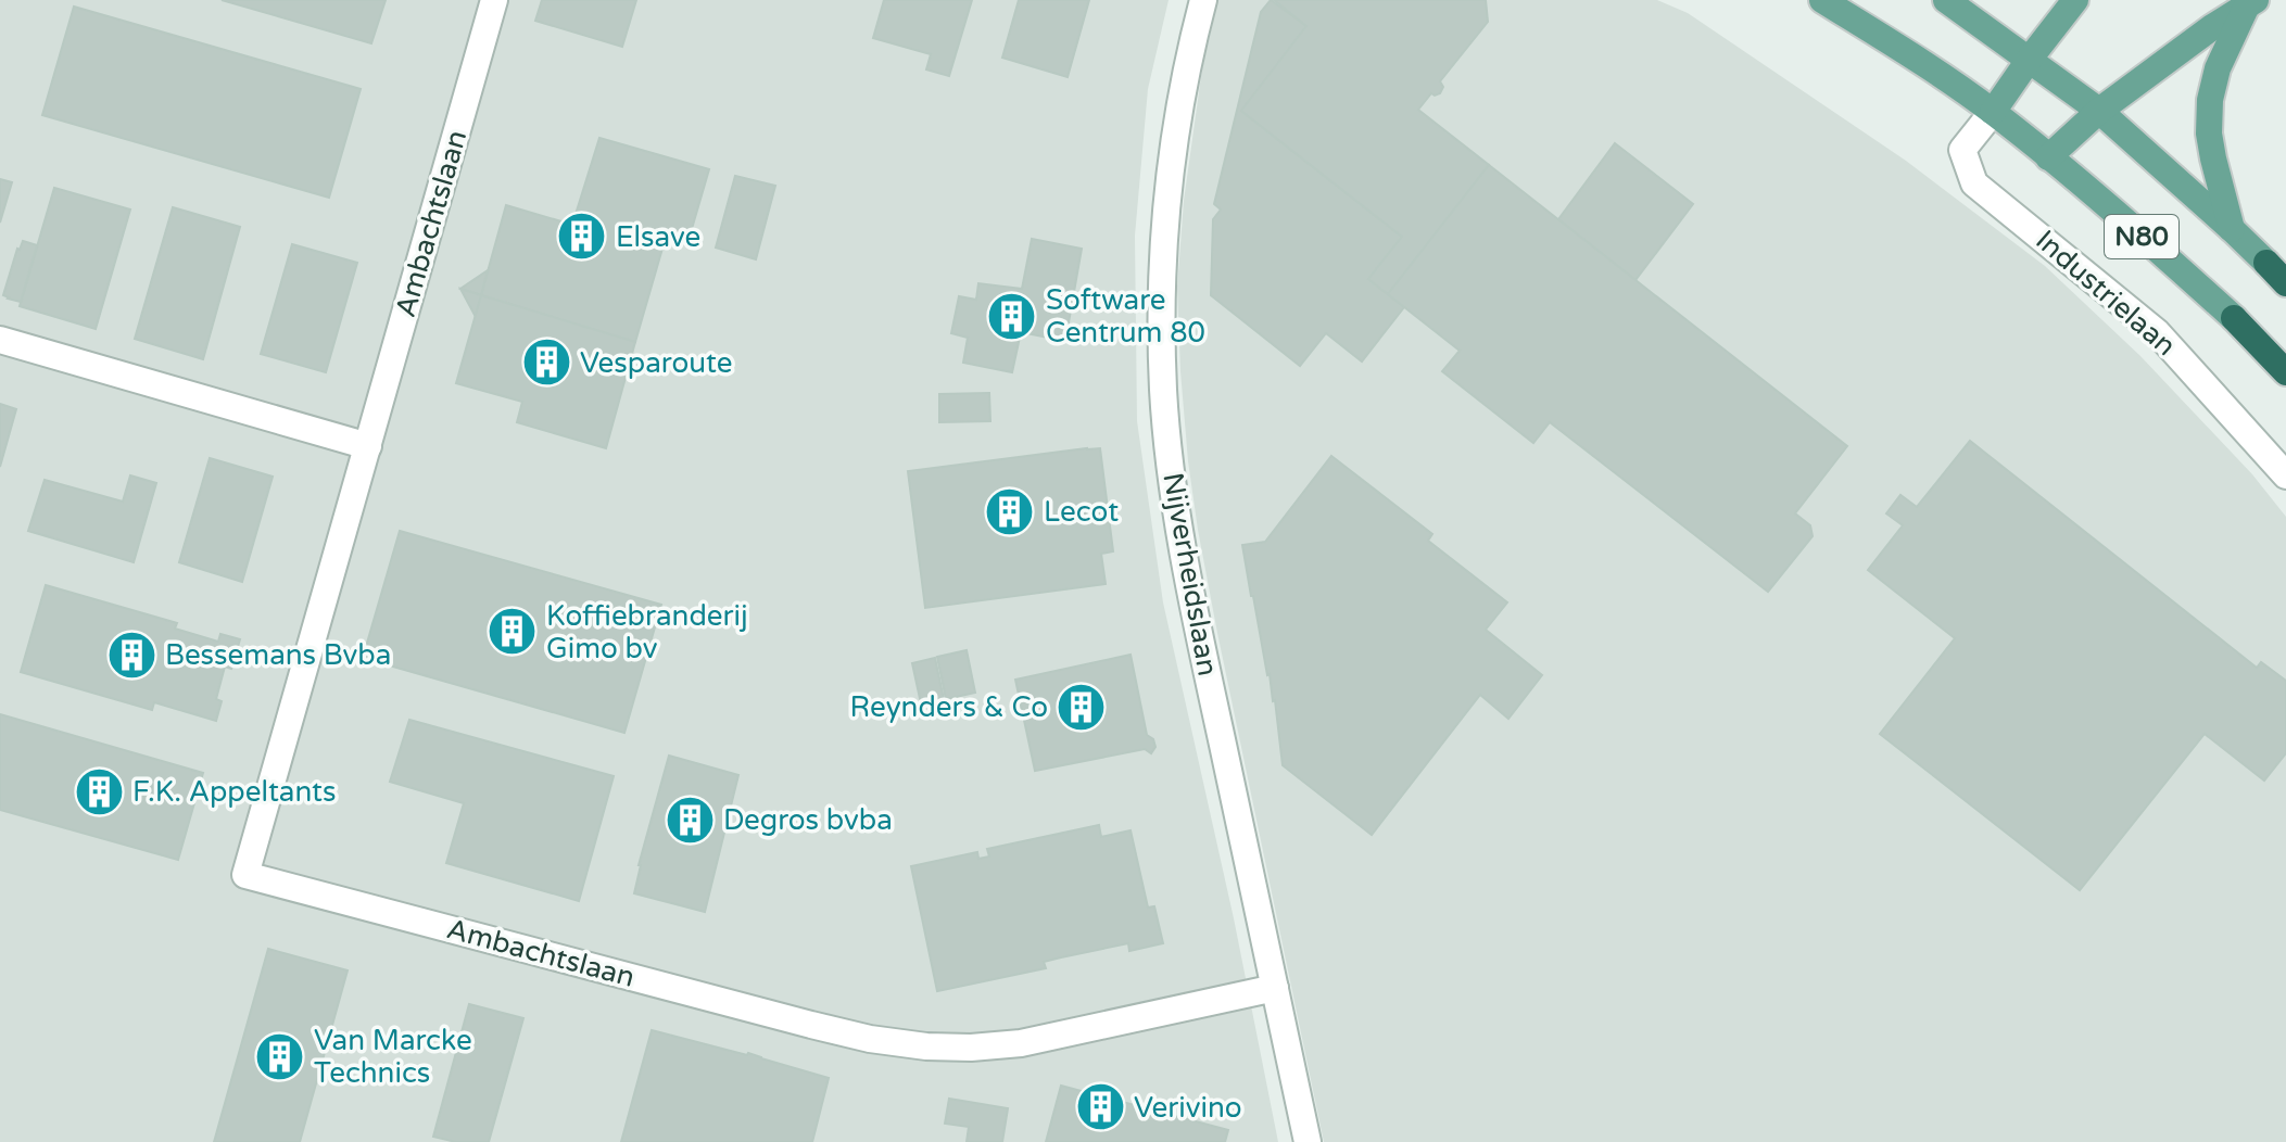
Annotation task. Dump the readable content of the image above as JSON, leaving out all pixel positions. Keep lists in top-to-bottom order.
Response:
{
  "streets": {
    "highway": ["N80"],
    "street": ["Ambachtslaan", "Industrielaan", "Nijverheidslaan"]
  },
  "crossings": [
    ["Ambachtslaan", "Nijverheidslaan"],
    ["N80", "Industrielaan"]
  ],
  "places": {
    "building": [
      "Elsave",
      "Software Centrum 80",
      "Vesparoute",
      "Lecot",
      "Koffiebranderij Gimo bv",
      "Bessemans Bvba",
      "Reynders & Co",
      "F.K. Appeltants",
      "Degros bvba",
      "Van Marcke Technics",
      "Verivino"
    ]
  }
}
